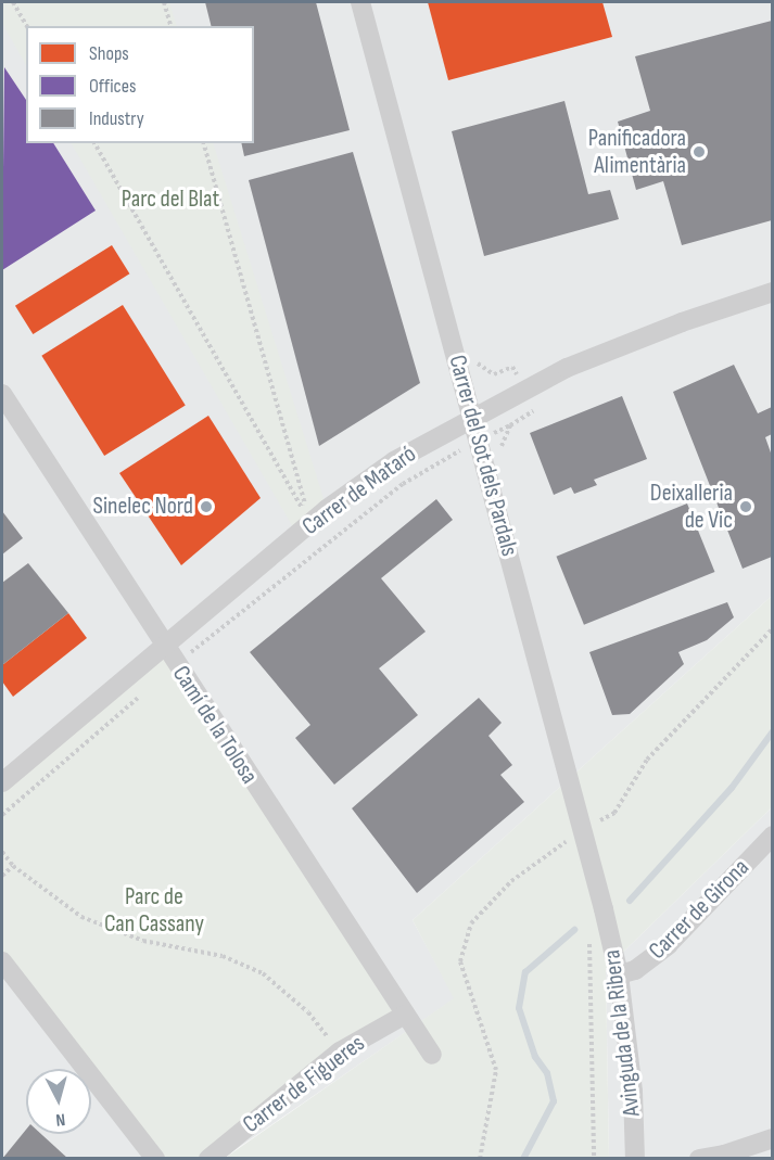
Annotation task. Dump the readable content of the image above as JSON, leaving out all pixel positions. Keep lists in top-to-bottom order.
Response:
{
  "streets": {
    "street": [
      "Carrer del Sot dels Pardals",
      "Carrer de Mataró",
      "Camí de la Tolosa",
      "Carrer de Girona",
      "Avinguda de la Ribera",
      "Carrer de Figueres"
    ]
  },
  "crossings": [
    ["Carrer del Sot dels Pardals", "Carrer de Mataró"],
    ["Carrer del Sot dels Pardals", "Avinguda de la Ribera"],
    ["Carrer de Mataró", "Camí de la Tolosa"],
    ["Camí de la Tolosa", "Carrer de Figueres"],
    ["Carrer de Girona", "Avinguda de la Ribera"]
  ],
  "parks": ["Parc del Blat", "Parc de Can Cassany"],
  "places": ["Panificadora Alimentària", "Sinelec Nord", "Deixalleria de Vic"],
  "legend": ["Shops", "Offices", "Industry"],
  "north": "bottom"
}
